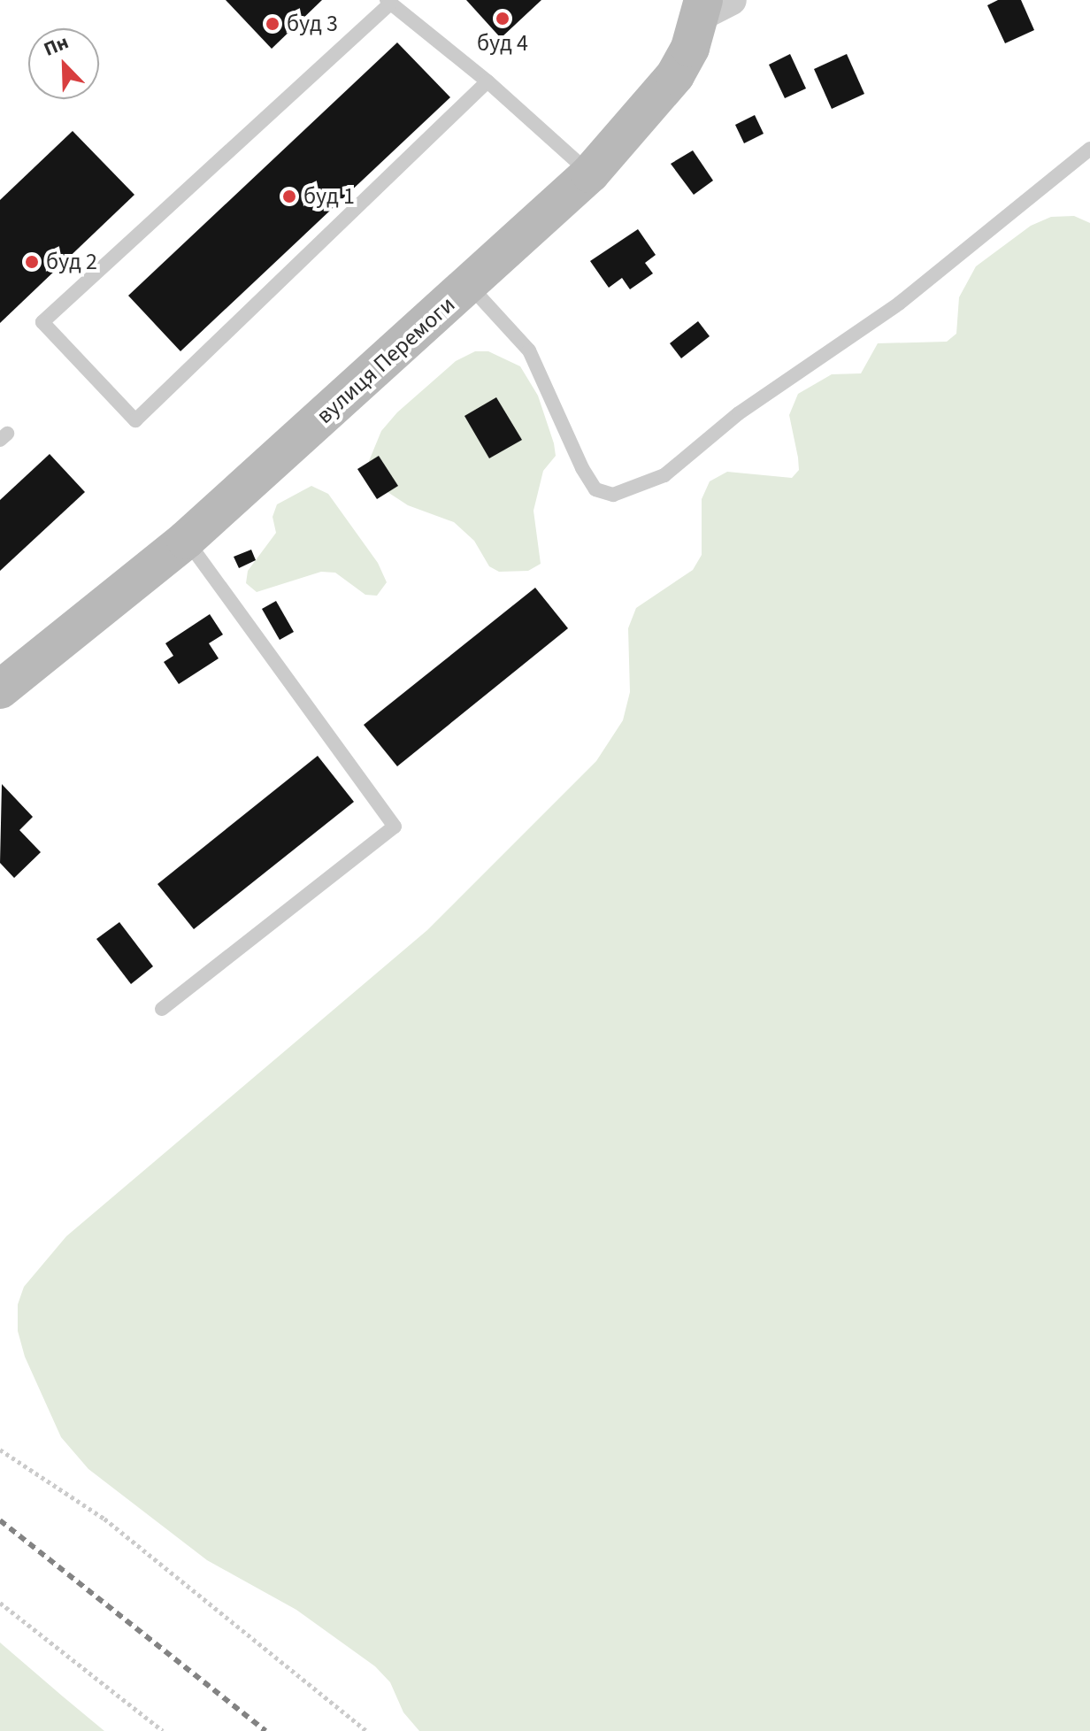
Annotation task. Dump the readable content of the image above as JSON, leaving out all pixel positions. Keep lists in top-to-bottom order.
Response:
{
  "streets": {
    "street": ["вулиця Перемоги"]
  },
  "places": [
    "буд 4",
    "буд 3",
    "буд 1",
    "буд 2"
  ],
  "north": "top left"
}
